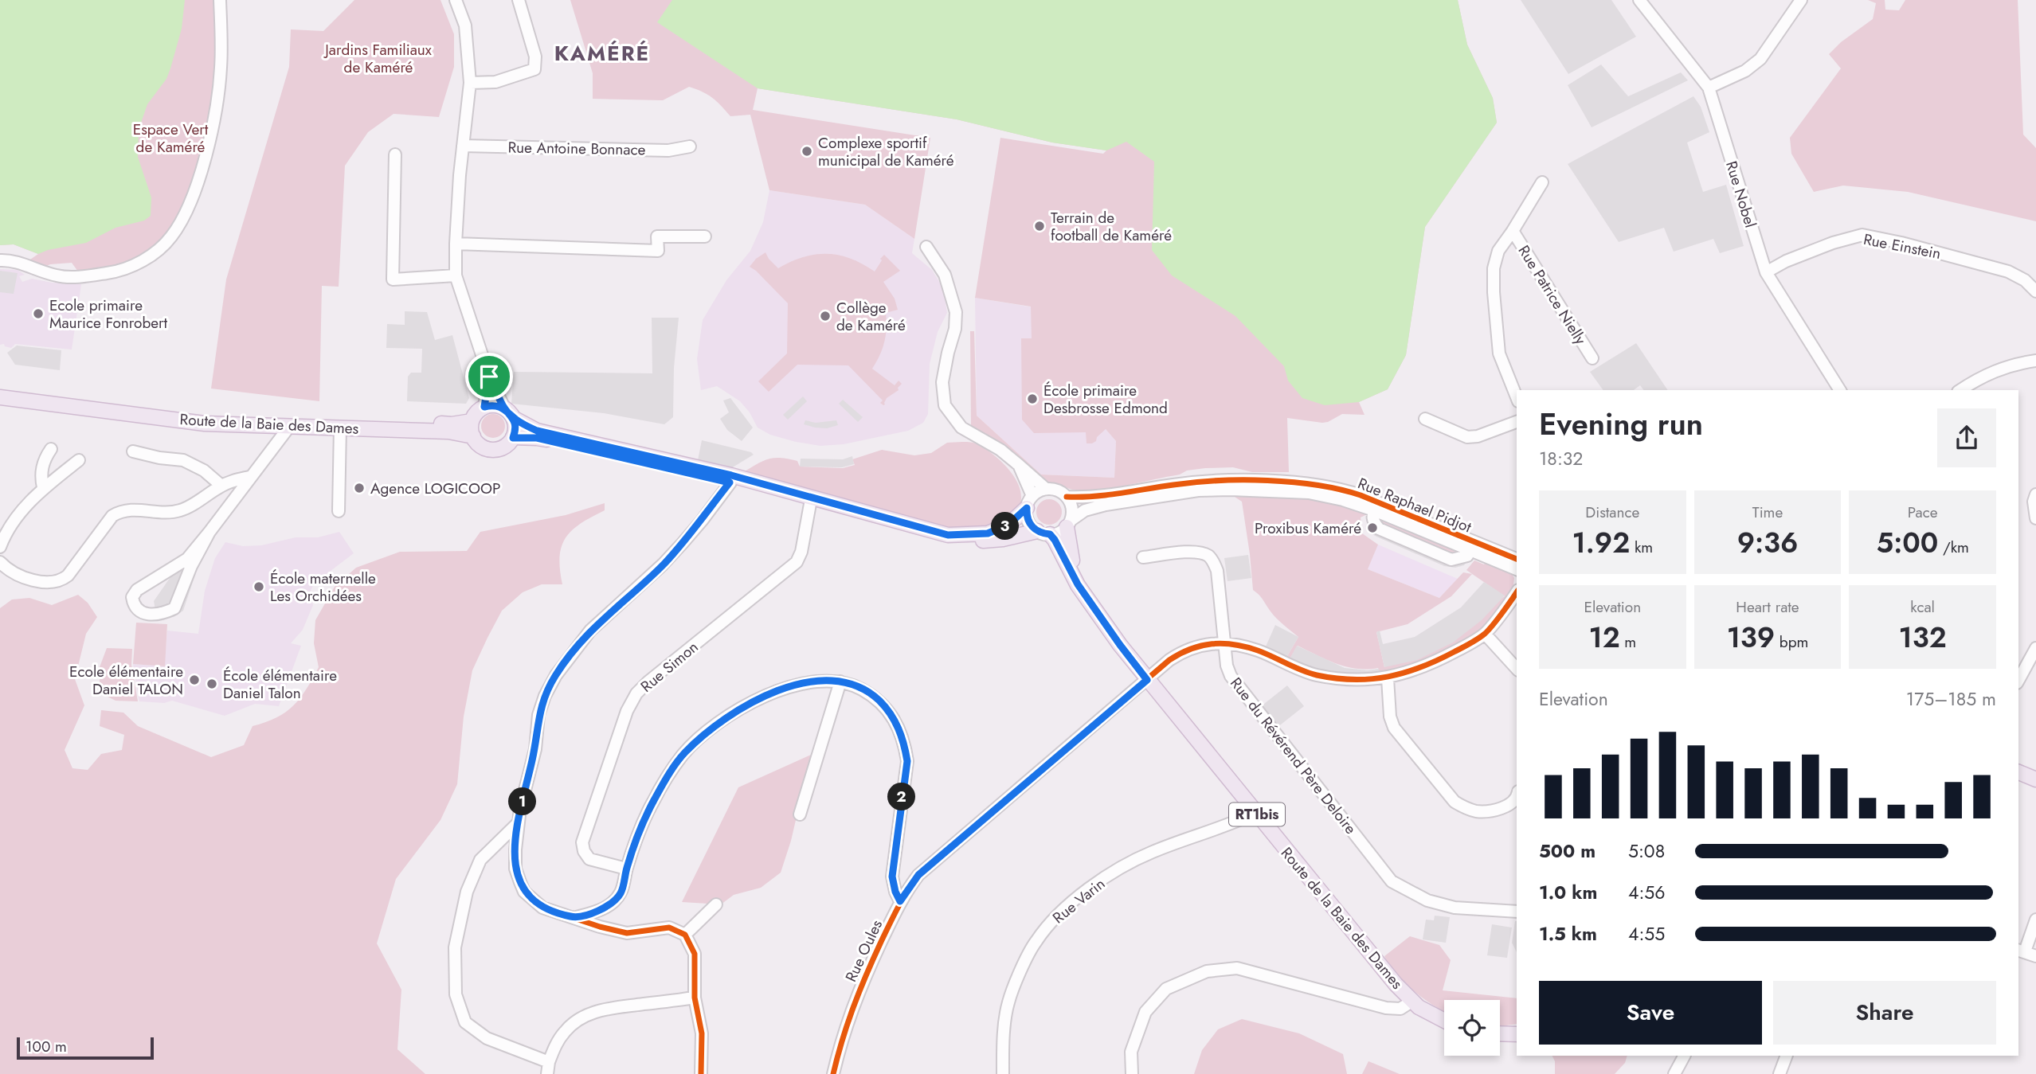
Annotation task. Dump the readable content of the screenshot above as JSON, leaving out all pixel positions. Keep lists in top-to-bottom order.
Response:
{
  "streets": {
    "main road": ["Route de la Baie des Dames", "RT1bis"],
    "street": [
      "Rue Antoine Bonnace",
      "Rue Nobel",
      "Rue Einstein",
      "Rue Patrice Nielly",
      "Rue Raphael Pidjot",
      "Rue Simon",
      "Rue du Révérend Père Deloire",
      "Rue Varin",
      "Rue Oules"
    ]
  },
  "crossings": [
    ["Rue Nobel", "Rue Einstein"],
    ["Route de la Baie des Dames", "Rue Raphael Pidjot"],
    ["Route de la Baie des Dames", "Rue Varin"],
    ["Route de la Baie des Dames", "Rue Oules"]
  ],
  "districts": ["KAMÉRÉ"],
  "parks": ["Jardins Familiaux de Kaméré", "Espace Vert de Kaméré"],
  "places": [
    "Complexe sportif municipal de Kaméré",
    "Terrain de football de Kaméré",
    "Ecole primaire Maurice Fonrobert",
    "Collège de Kaméré",
    "École primaire Desbrosse Edmond",
    "Agence LOGICOOP",
    "Proxibus Kaméré",
    "École maternelle Les Orchidées",
    "Ecole élémentaire Daniel TALON",
    "École élémentaire Daniel Talon"
  ],
  "scale_bar": "100 m",
  "page": {
    "heading": ["Evening run", "18:32"],
    "stats": [
      ["Distance", "1.92 km"],
      ["Time", "9:36"],
      ["Pace", "5:00 /km"],
      ["Elevation", "12 m"],
      ["Heart rate", "139 bpm"],
      ["kcal", "132"]
    ],
    "pins": ["3", "2", "1"],
    "chart": ["Elevation", "175–185 m"],
    "list": [
      {
        "name": "500 m",
        "note": "5:08"
      },
      {
        "name": "1.0 km",
        "note": "4:56"
      },
      {
        "name": "1.5 km",
        "note": "4:55"
      }
    ],
    "buttons": ["Save", "Share"],
    "scale": "100 m"
  }
}
